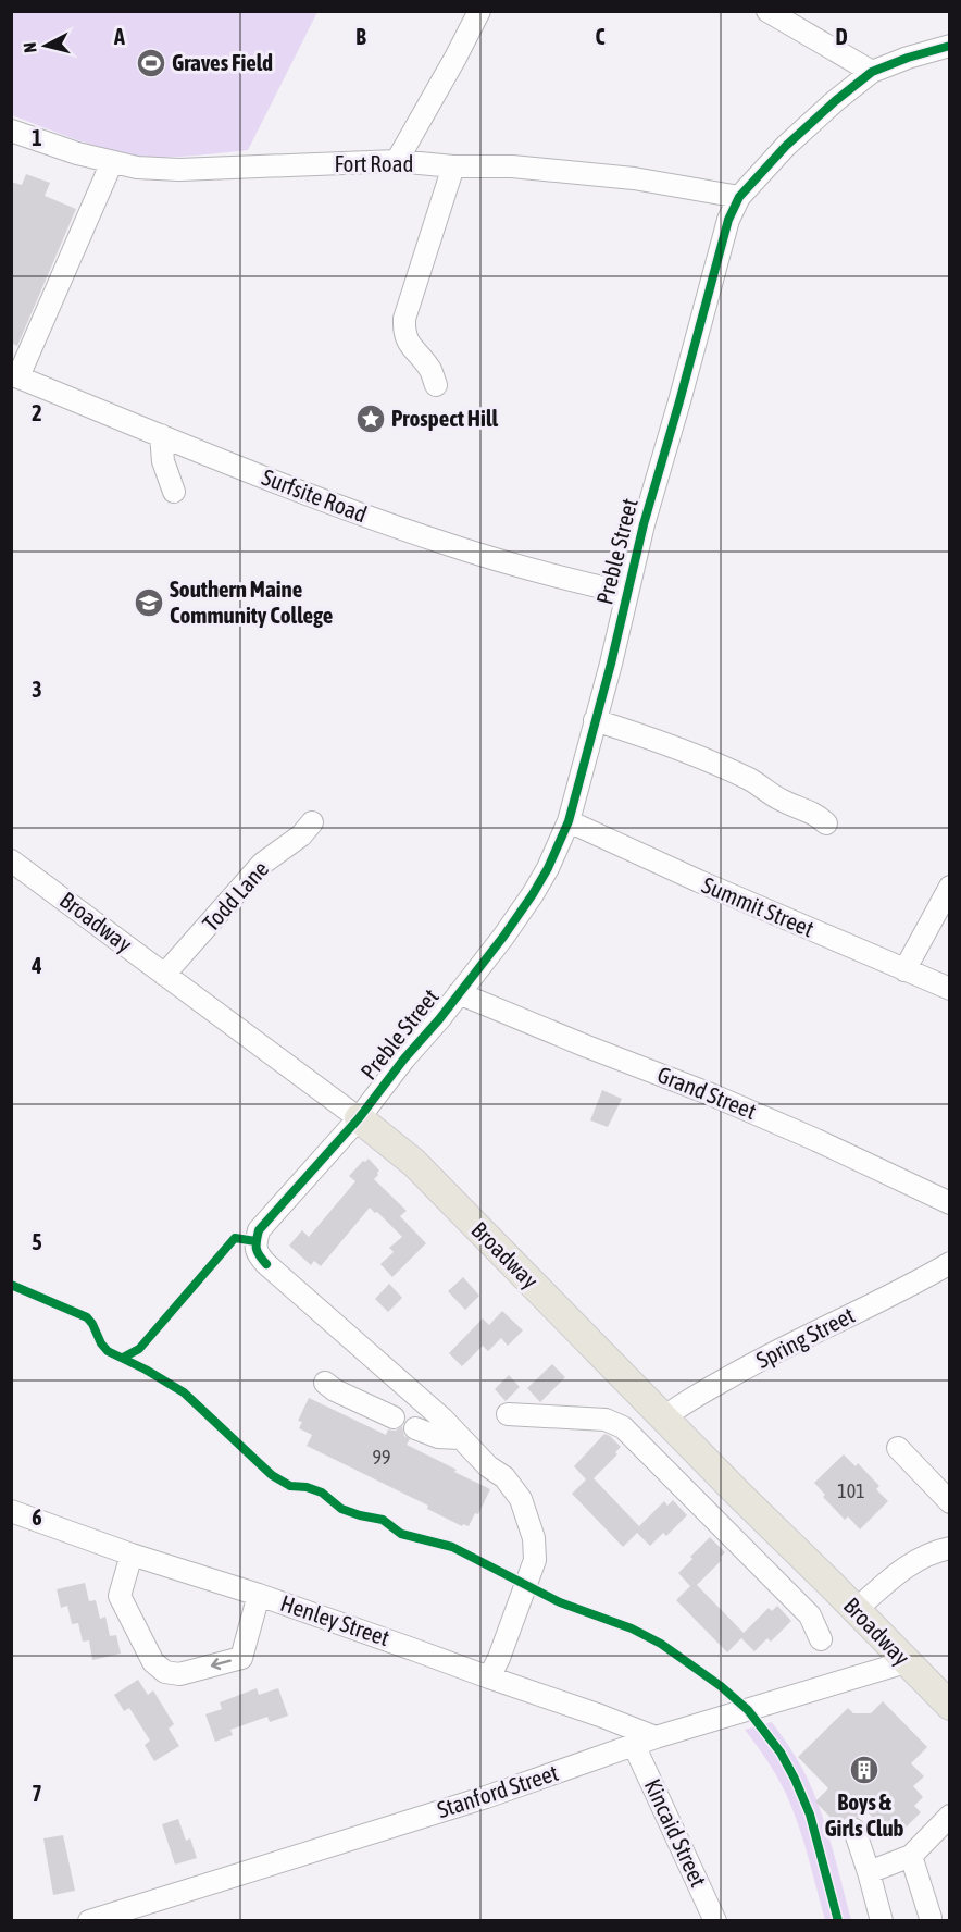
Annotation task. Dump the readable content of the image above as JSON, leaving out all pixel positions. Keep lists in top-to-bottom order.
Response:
{
  "streets": {
    "main road": ["Broadway"],
    "street": [
      "Fort Road",
      "Surfsite Road",
      "Preble Street",
      "Todd Lane",
      "Summit Street",
      "Grand Street",
      "Spring Street",
      "Henley Street",
      "Stanford Street",
      "Kincaid Street"
    ]
  },
  "crossings": [
    ["Fort Road", "Preble Street"],
    ["Surfsite Road", "Preble Street"],
    ["Preble Street", "Summit Street"],
    ["Preble Street", "Broadway"],
    ["Preble Street", "Grand Street"],
    ["Todd Lane", "Broadway"],
    ["Broadway", "Spring Street"],
    ["Broadway", "Stanford Street"],
    ["Henley Street", "Stanford Street"],
    ["Stanford Street", "Kincaid Street"]
  ],
  "places": {
    "sports": ["Graves Field"],
    "place": ["Prospect Hill"],
    "school or university": ["Southern Maine Community College"],
    "building": ["Boys & Girls Club"]
  },
  "house_numbers": ["99", "101"],
  "north": "left",
  "grid": {
    "columns": [
      "A",
      "B",
      "C",
      "D"
    ],
    "rows": [
      "1",
      "2",
      "3",
      "4",
      "5",
      "6",
      "7"
    ]
  }
}
